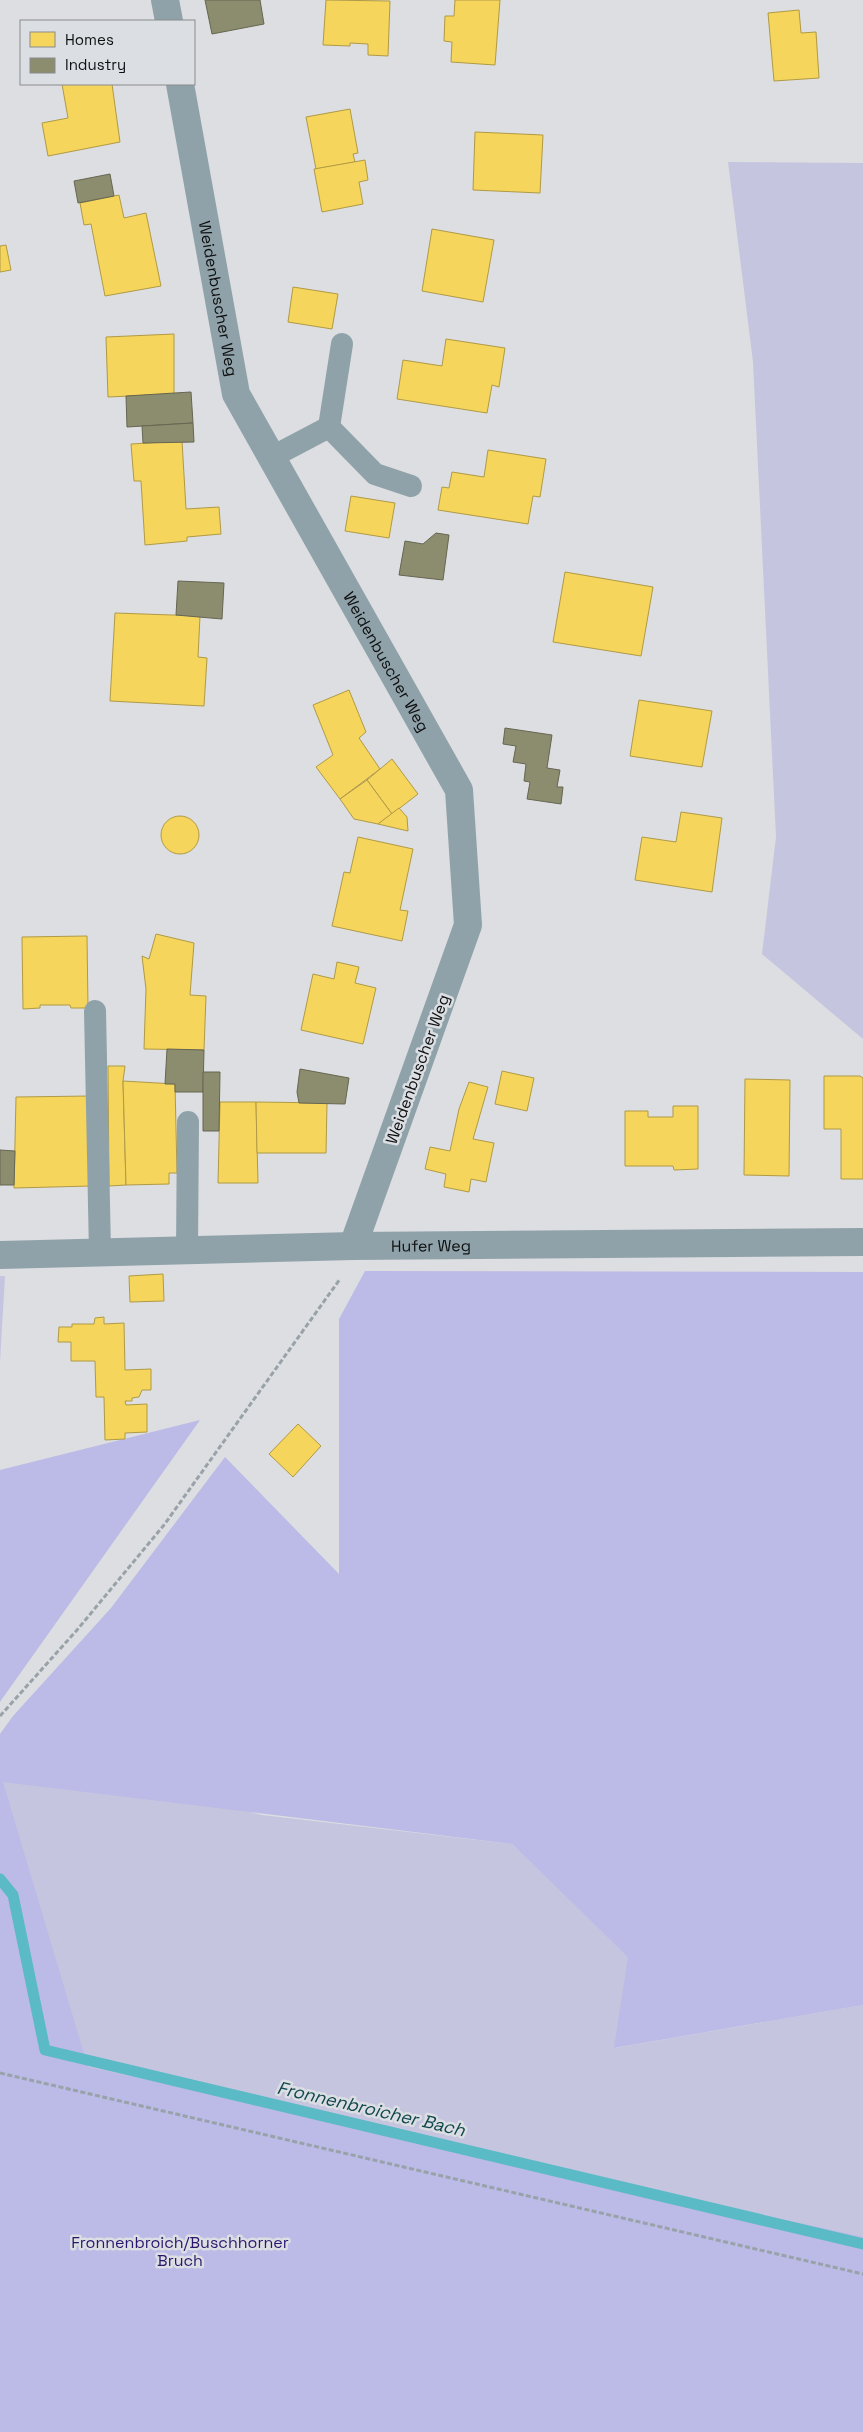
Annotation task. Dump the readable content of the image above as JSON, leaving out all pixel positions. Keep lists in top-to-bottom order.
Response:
{
  "streets": {
    "street": ["Weidenbuscher Weg", "Hufer Weg"]
  },
  "crossings": [
    ["Weidenbuscher Weg", "Hufer Weg"]
  ],
  "water": ["Fronnenbroicher Bach"],
  "parks": ["Fronnenbroich/Buschhorner Bruch"],
  "legend": ["Homes", "Industry"]
}
